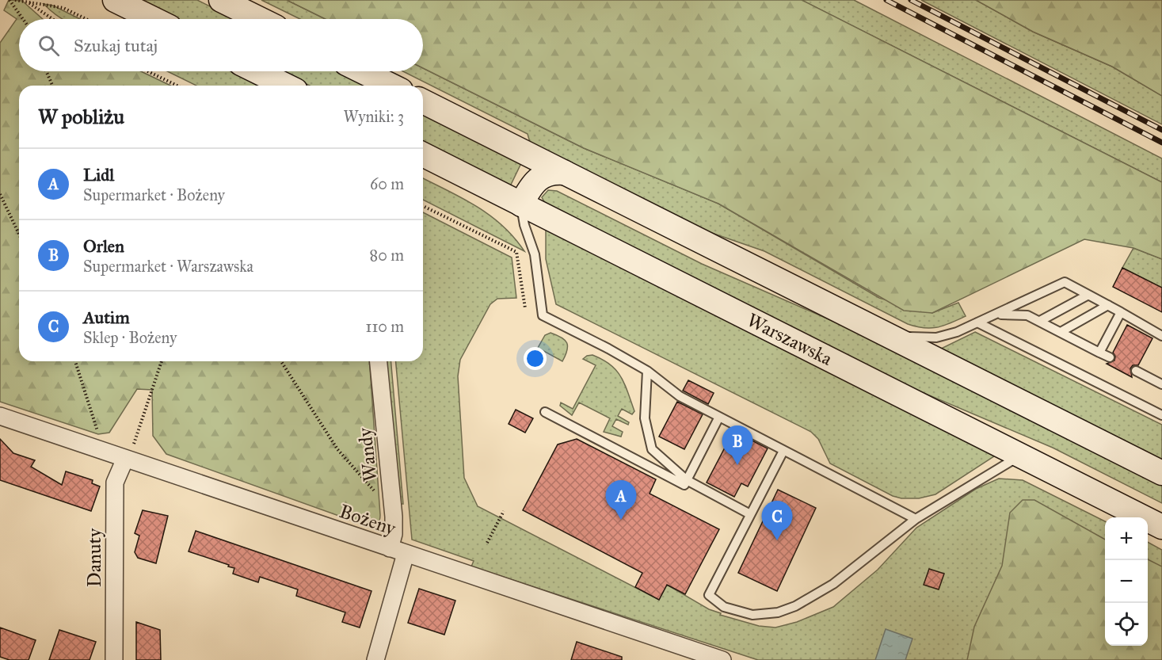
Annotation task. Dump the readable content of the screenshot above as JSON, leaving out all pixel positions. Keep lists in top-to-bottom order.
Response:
{
  "streets": {
    "main road": ["Warszawska"],
    "street": ["Wandy", "Bożeny", "Danuty"]
  },
  "crossings": [
    ["Wandy", "Bożeny"],
    ["Bożeny", "Danuty"]
  ],
  "page": {
    "search": "Szukaj tutaj",
    "heading": ["W pobliżu", "Wyniki: 3"],
    "list": [
      {
        "mark": "A",
        "name": "Lidl",
        "note": "Supermarket · Bożeny",
        "value": "60 m"
      },
      {
        "mark": "B",
        "name": "Orlen",
        "note": "Supermarket · Warszawska",
        "value": "80 m"
      },
      {
        "mark": "C",
        "name": "Autim",
        "note": "Sklep · Bożeny",
        "value": "110 m"
      }
    ],
    "pins": ["B", "A", "C"],
    "map_buttons": ["+", "−"]
  }
}
